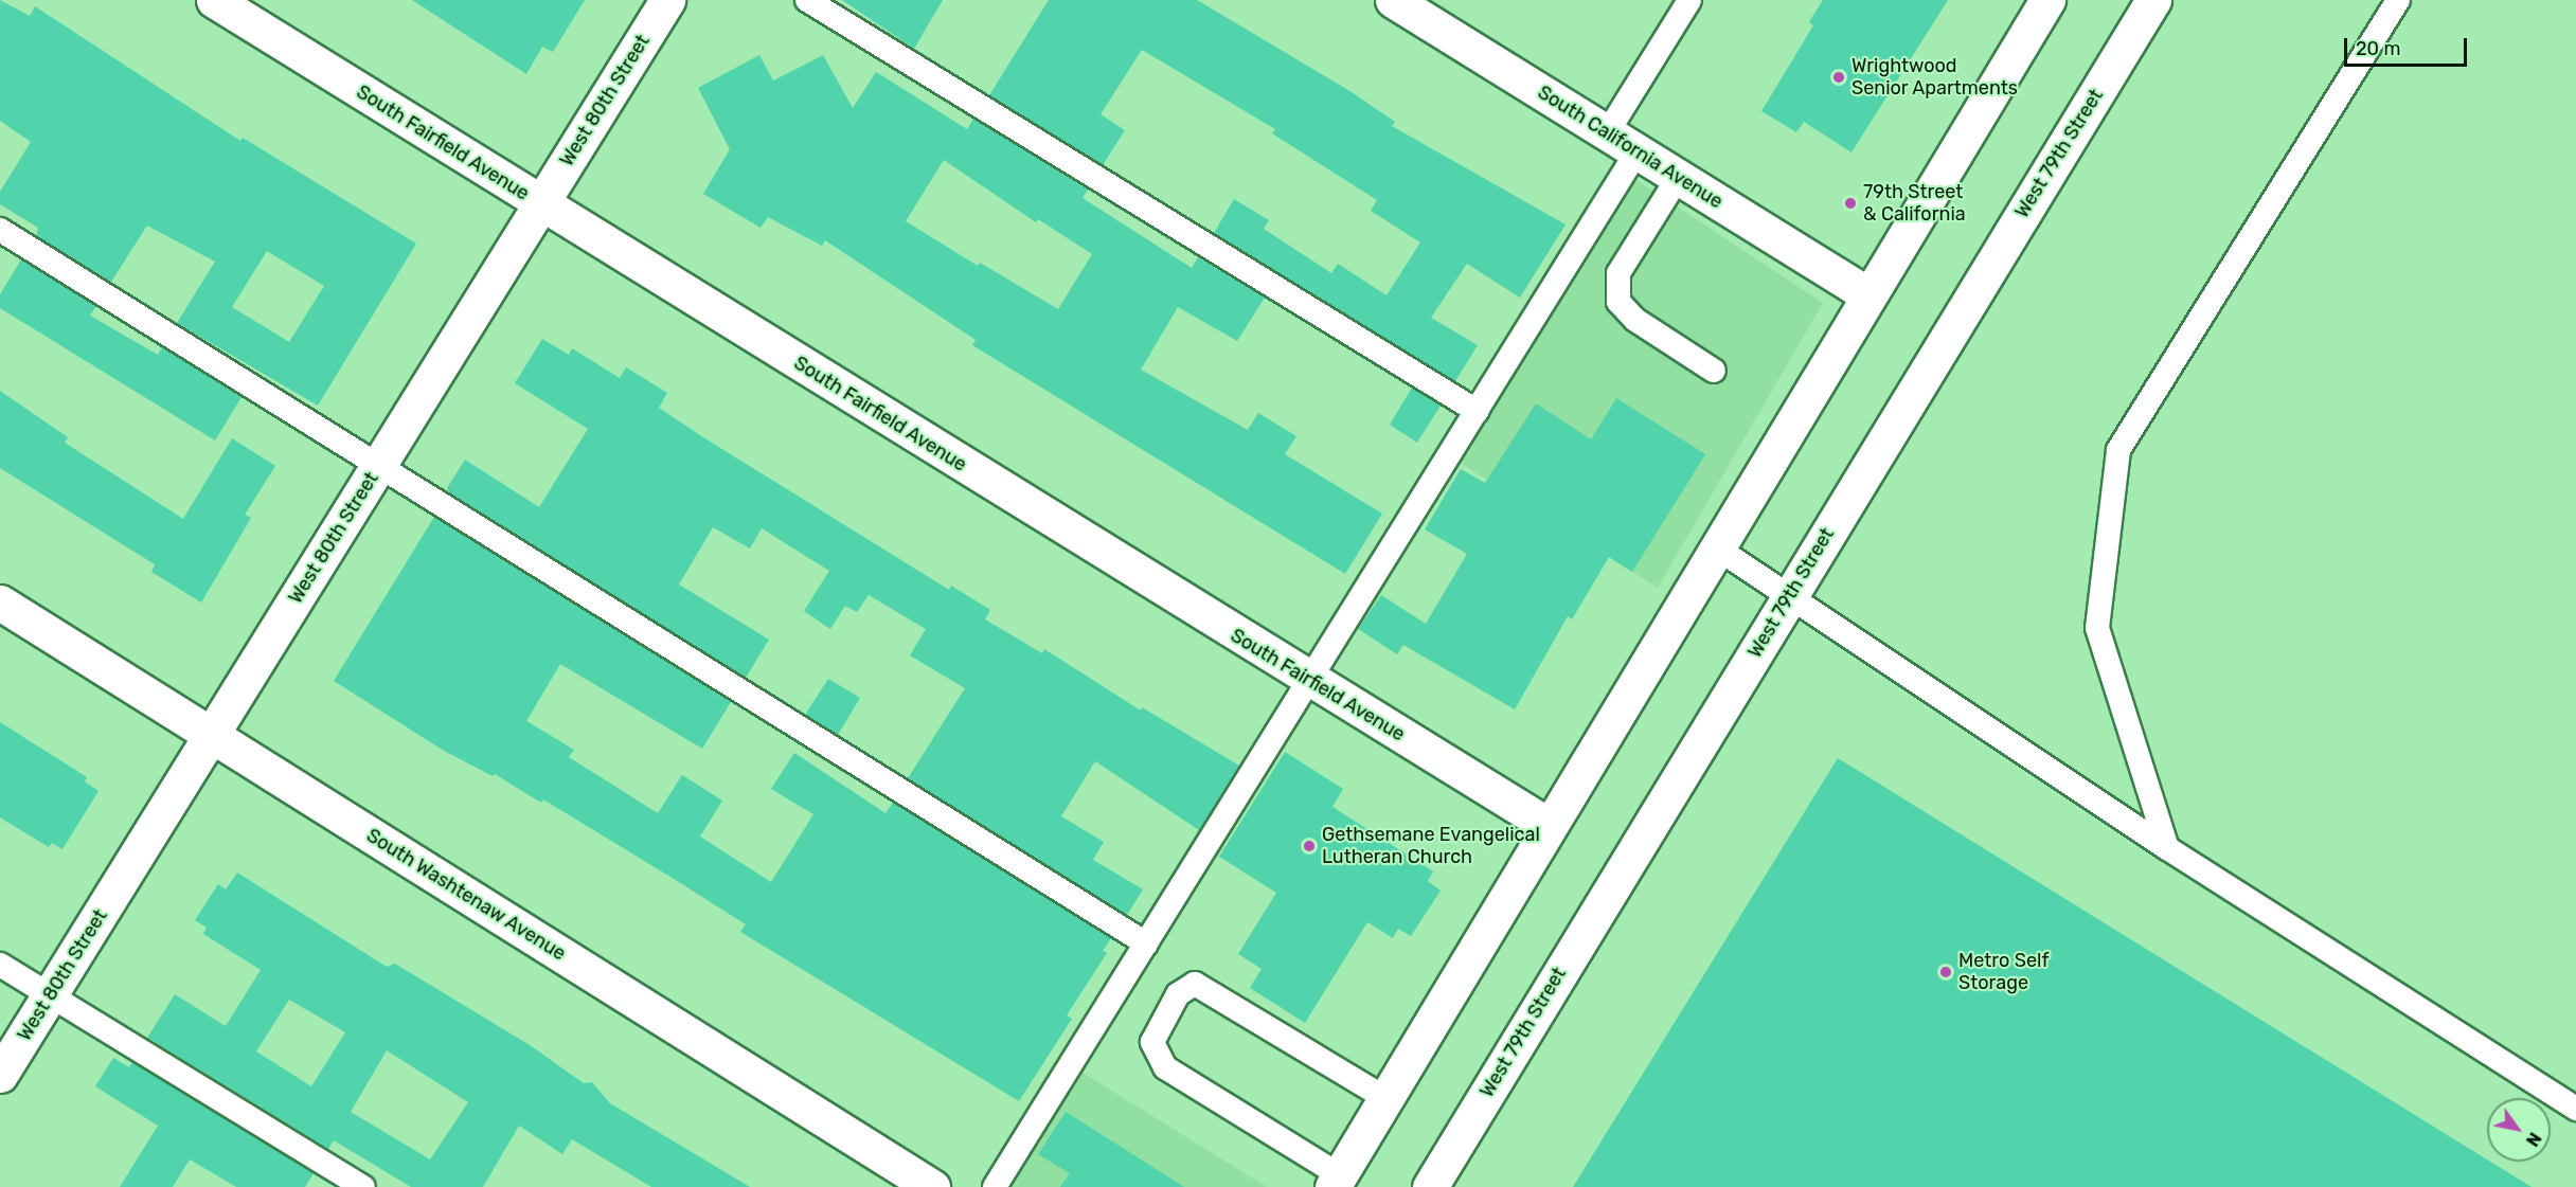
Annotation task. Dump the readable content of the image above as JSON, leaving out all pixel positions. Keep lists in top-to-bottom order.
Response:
{
  "streets": {
    "street": [
      "West 80th Street",
      "South Fairfield Avenue",
      "South California Avenue",
      "West 79th Street",
      "South Washtenaw Avenue"
    ]
  },
  "crossings": [
    ["West 80th Street", "South Fairfield Avenue"],
    ["West 80th Street", "South Washtenaw Avenue"]
  ],
  "places": [
    "Wrightwood Senior Apartments",
    "79th Street & California",
    "Gethsemane Evangelical Lutheran Church",
    "Metro Self Storage"
  ],
  "scale_bar": "20 m",
  "north": "bottom right"
}
